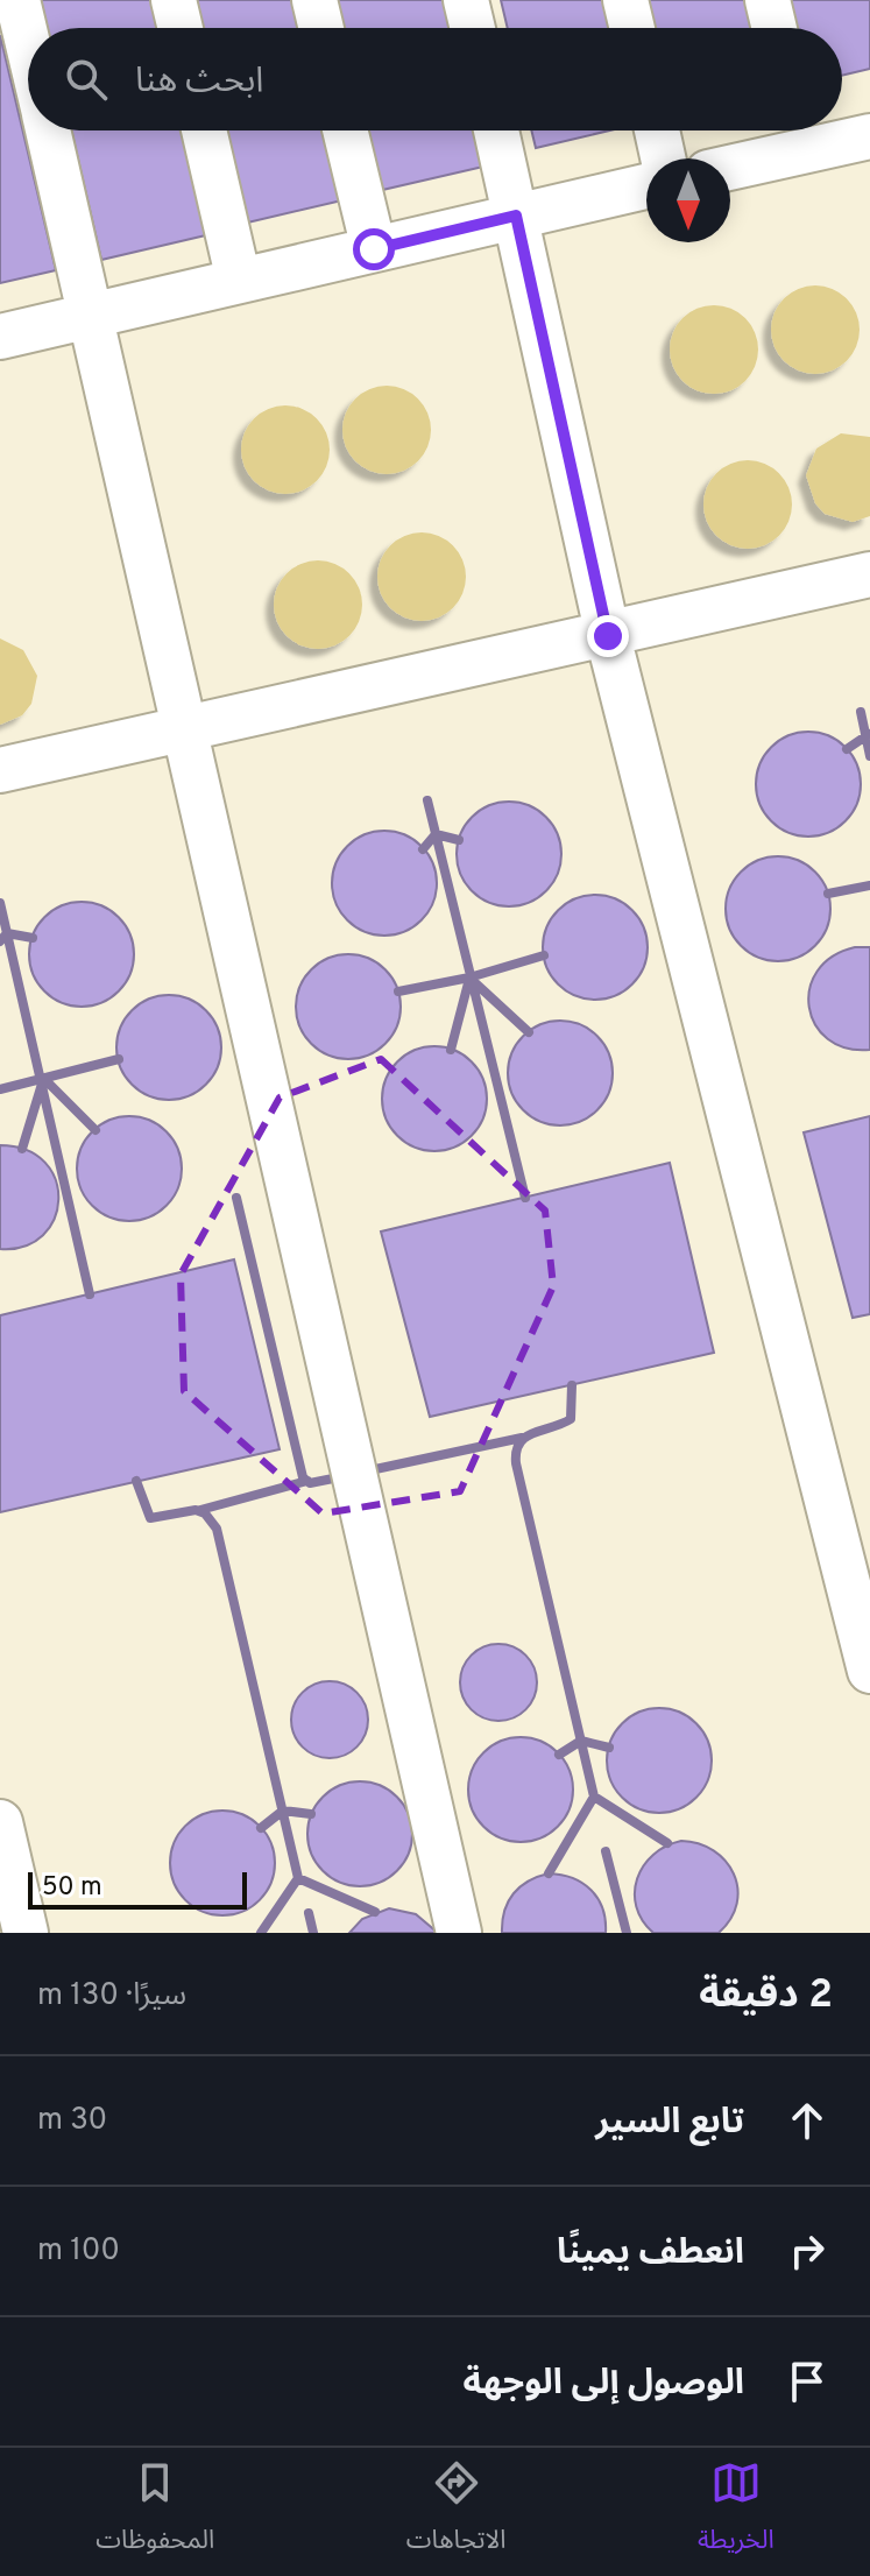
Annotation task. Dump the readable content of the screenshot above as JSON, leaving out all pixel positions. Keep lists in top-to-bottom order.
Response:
{
  "scale_bar": "50 m",
  "north": "bottom",
  "page": {
    "search": "ابحث هنا",
    "scale": "50 m",
    "heading": ["2 دقيقة", "سيرًا · 130 m"],
    "list": [
      ["تابع السير", "30 m"],
      ["انعطف يمينًا", "100 m"],
      "الوصول إلى الوجهة"
    ],
    "nav": ["الخريطة", "الاتجاهات", "المحفوظات"]
  }
}
